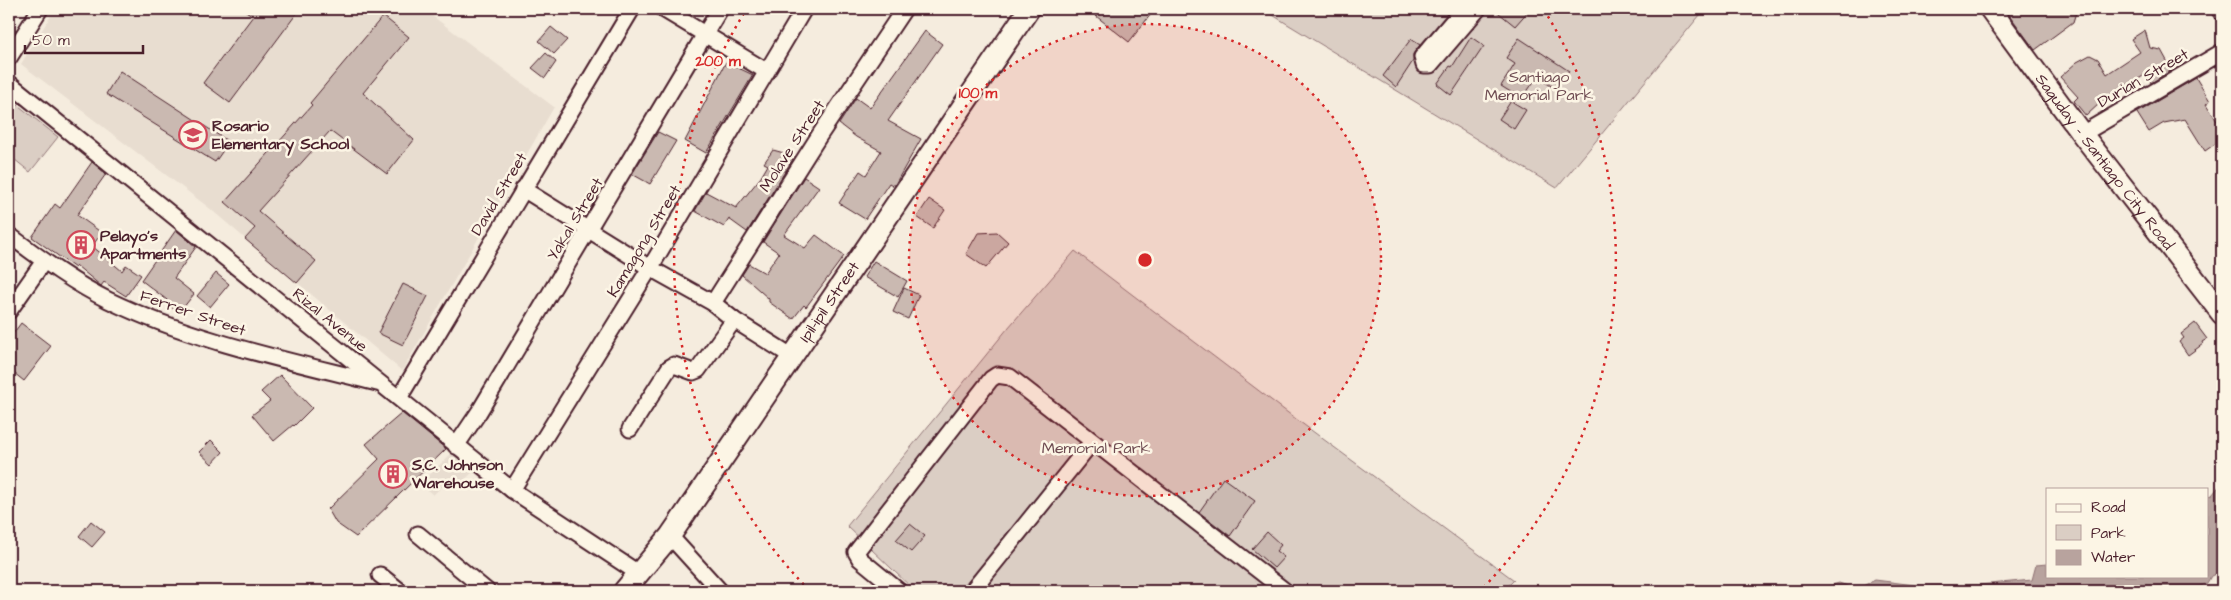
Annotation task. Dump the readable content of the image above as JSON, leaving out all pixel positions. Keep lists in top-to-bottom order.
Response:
{
  "streets": {
    "main road": ["Saguday - Santiago City Road", "Ipil-ipil Street"],
    "street": [
      "Durian Street",
      "Molave Street",
      "David Street",
      "Yakal Street",
      "Kamagong Street",
      "Ferrer Street",
      "Rizal Avenue"
    ]
  },
  "crossings": [
    ["Durian Street", "Saguday - Santiago City Road"],
    ["David Street", "Rizal Avenue"],
    ["Yakal Street", "Rizal Avenue"],
    ["Kamagong Street", "Rizal Avenue"],
    ["Ipil-ipil Street", "Rizal Avenue"],
    ["Ferrer Street", "Rizal Avenue"]
  ],
  "parks": ["Santiago Memorial Park", "Memorial Park"],
  "places": {
    "school or university": ["Rosario Elementary School"],
    "building": ["Pelayo's Apartments", "S.C. Johnson Warehouse"]
  },
  "legend": ["Road", "Park", "Water"],
  "scale_bar": "50 m",
  "rings": ["200 m", "100 m"]
}
